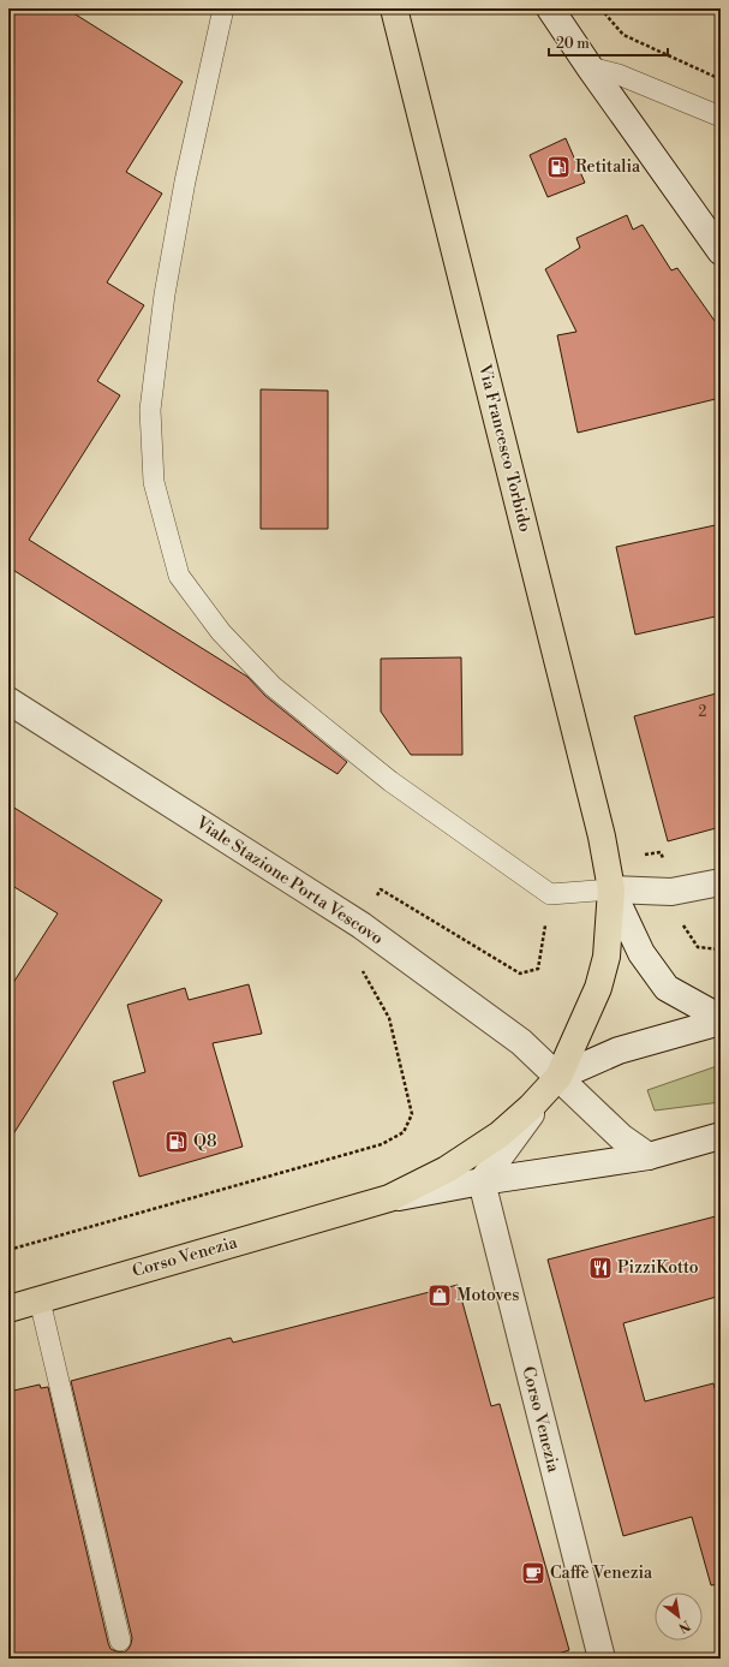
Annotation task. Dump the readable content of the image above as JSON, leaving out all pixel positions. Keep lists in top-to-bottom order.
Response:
{
  "streets": {
    "main road": ["Via Francesco Torbido", "Corso Venezia"],
    "street": ["Viale Stazione Porta Vescovo"]
  },
  "crossings": [
    ["Via Francesco Torbido", "Viale Stazione Porta Vescovo"],
    ["Via Francesco Torbido", "Corso Venezia"],
    ["Viale Stazione Porta Vescovo", "Corso Venezia"]
  ],
  "places": {
    "fuel station": ["Retitalia", "Q8"],
    "restaurant": ["PizziKotto"],
    "shop": ["Motoves"],
    "cafe": ["Caffè Venezia"]
  },
  "house_numbers": ["2"],
  "scale_bar": "20 m",
  "north": "bottom right"
}
